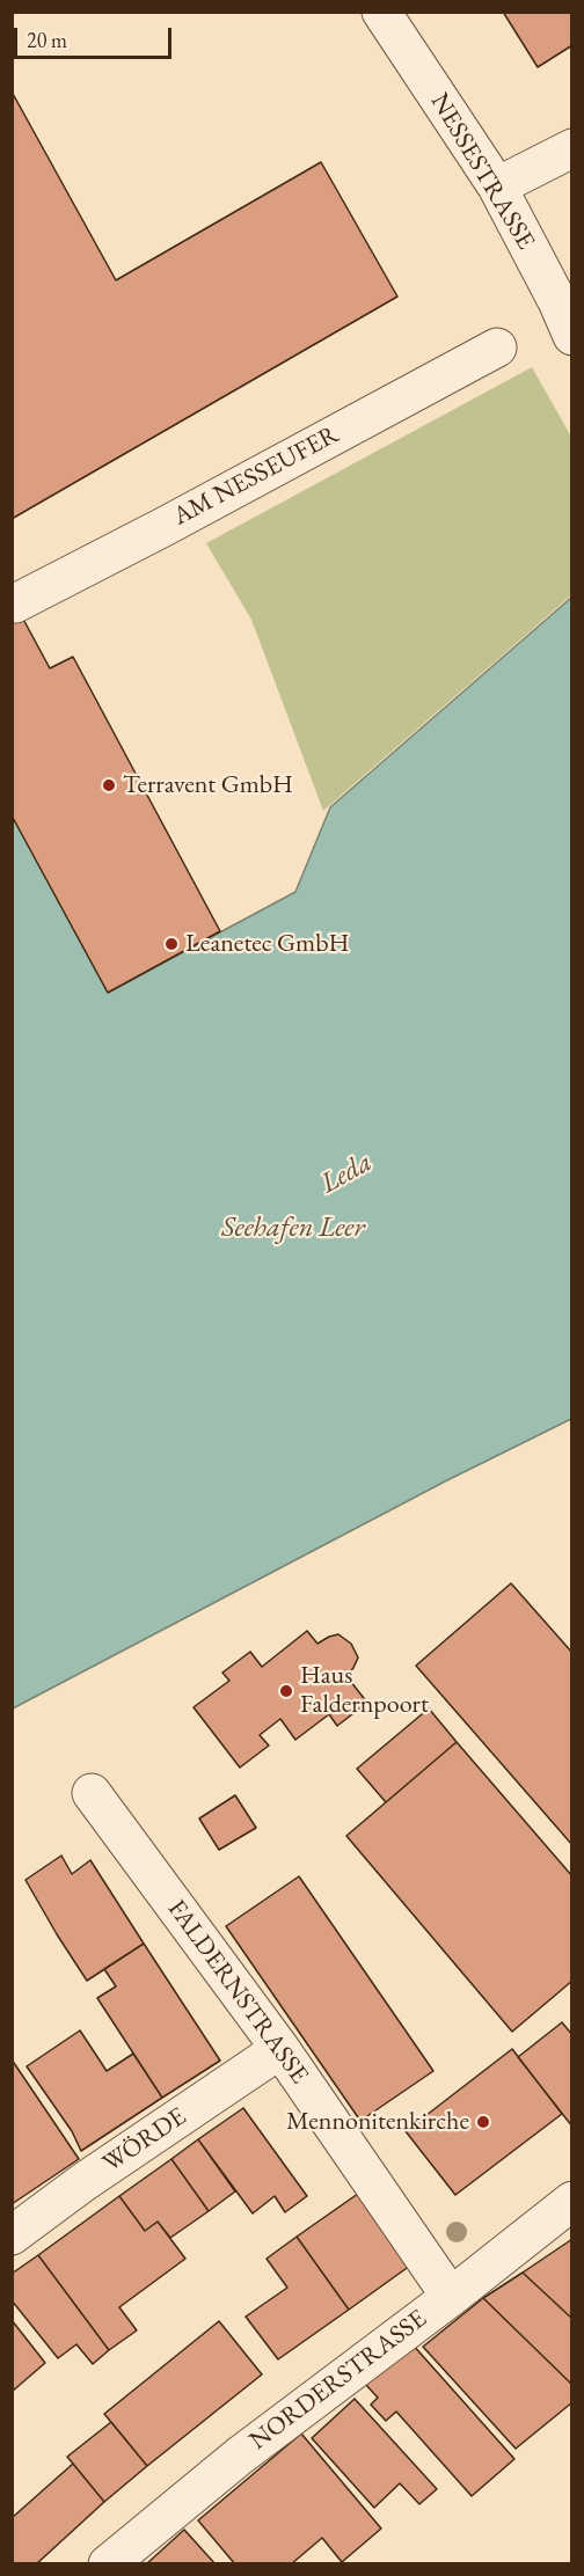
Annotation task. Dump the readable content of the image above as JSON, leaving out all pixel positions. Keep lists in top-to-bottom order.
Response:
{
  "streets": {
    "street": [
      "NESSESTRASSE",
      "AM NESSEUFER",
      "FALDERNSTRASSE",
      "WÖRDE",
      "NORDERSTRASSE"
    ]
  },
  "crossings": [
    ["FALDERNSTRASSE", "WÖRDE"],
    ["FALDERNSTRASSE", "NORDERSTRASSE"]
  ],
  "water": ["Leda", "Seehafen Leer"],
  "places": [
    "Terravent GmbH",
    "Leanetec GmbH",
    "Haus Faldernpoort",
    "Mennonitenkirche"
  ],
  "scale_bar": "20 m"
}
